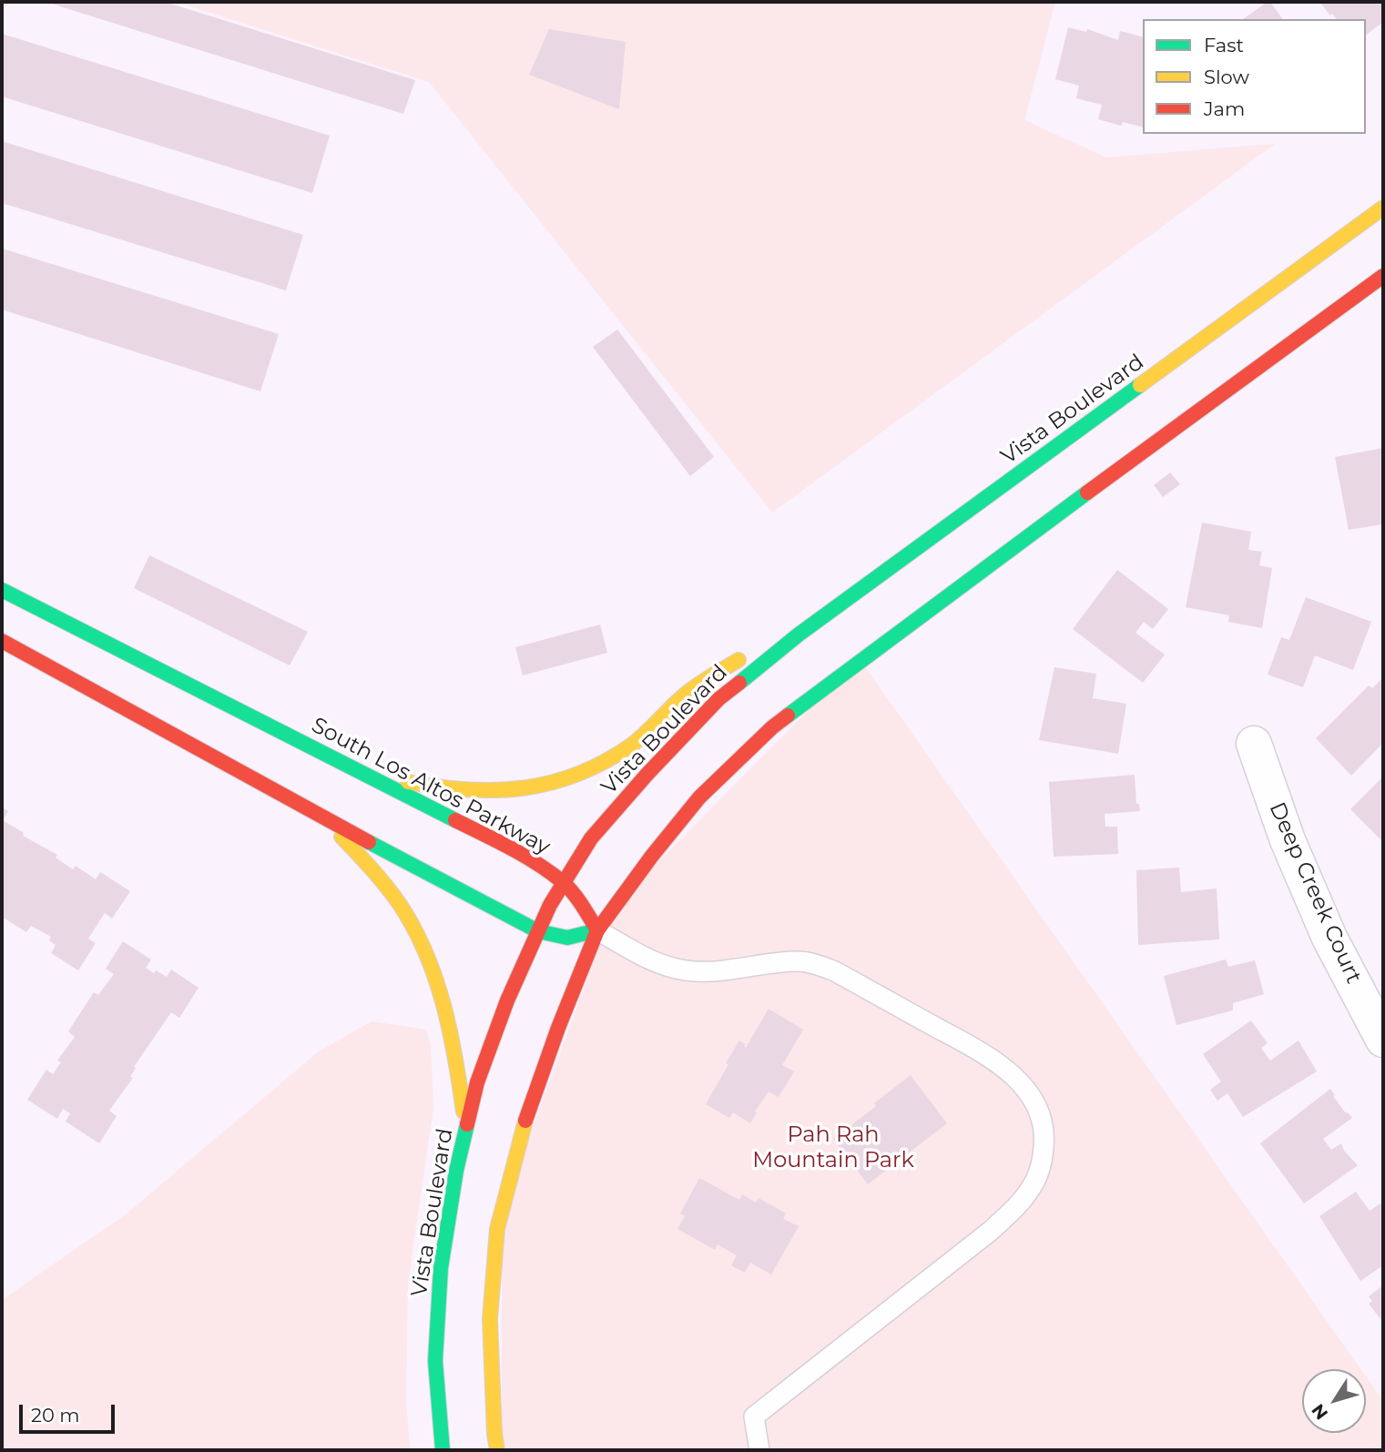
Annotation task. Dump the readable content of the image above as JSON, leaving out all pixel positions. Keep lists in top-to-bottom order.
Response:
{
  "streets": {
    "main road": ["Vista Boulevard", "South Los Altos Parkway"],
    "street": ["Deep Creek Court"]
  },
  "crossings": [
    ["Vista Boulevard", "South Los Altos Parkway"]
  ],
  "parks": ["Pah Rah Mountain Park"],
  "legend": ["Fast", "Slow", "Jam"],
  "scale_bar": "20 m",
  "north": "bottom left"
}
